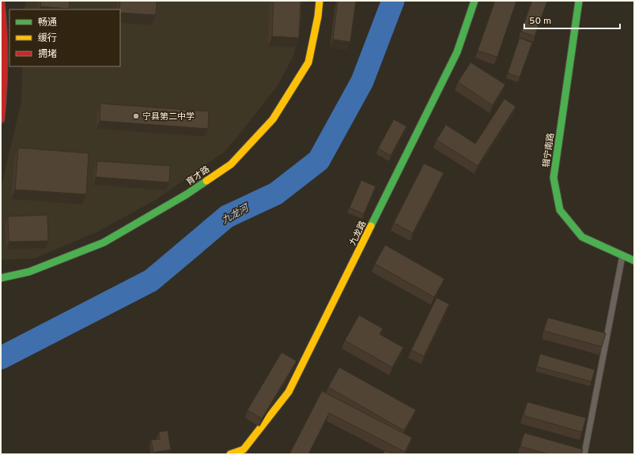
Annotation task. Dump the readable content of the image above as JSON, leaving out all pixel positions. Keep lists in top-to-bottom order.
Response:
{
  "streets": {
    "street": ["辑宁南路", "育才路", "九龙路"]
  },
  "water": ["九龙河"],
  "places": ["宁县第二中学"],
  "legend": ["畅通", "缓行", "拥堵"],
  "scale_bar": "50 m"
}
